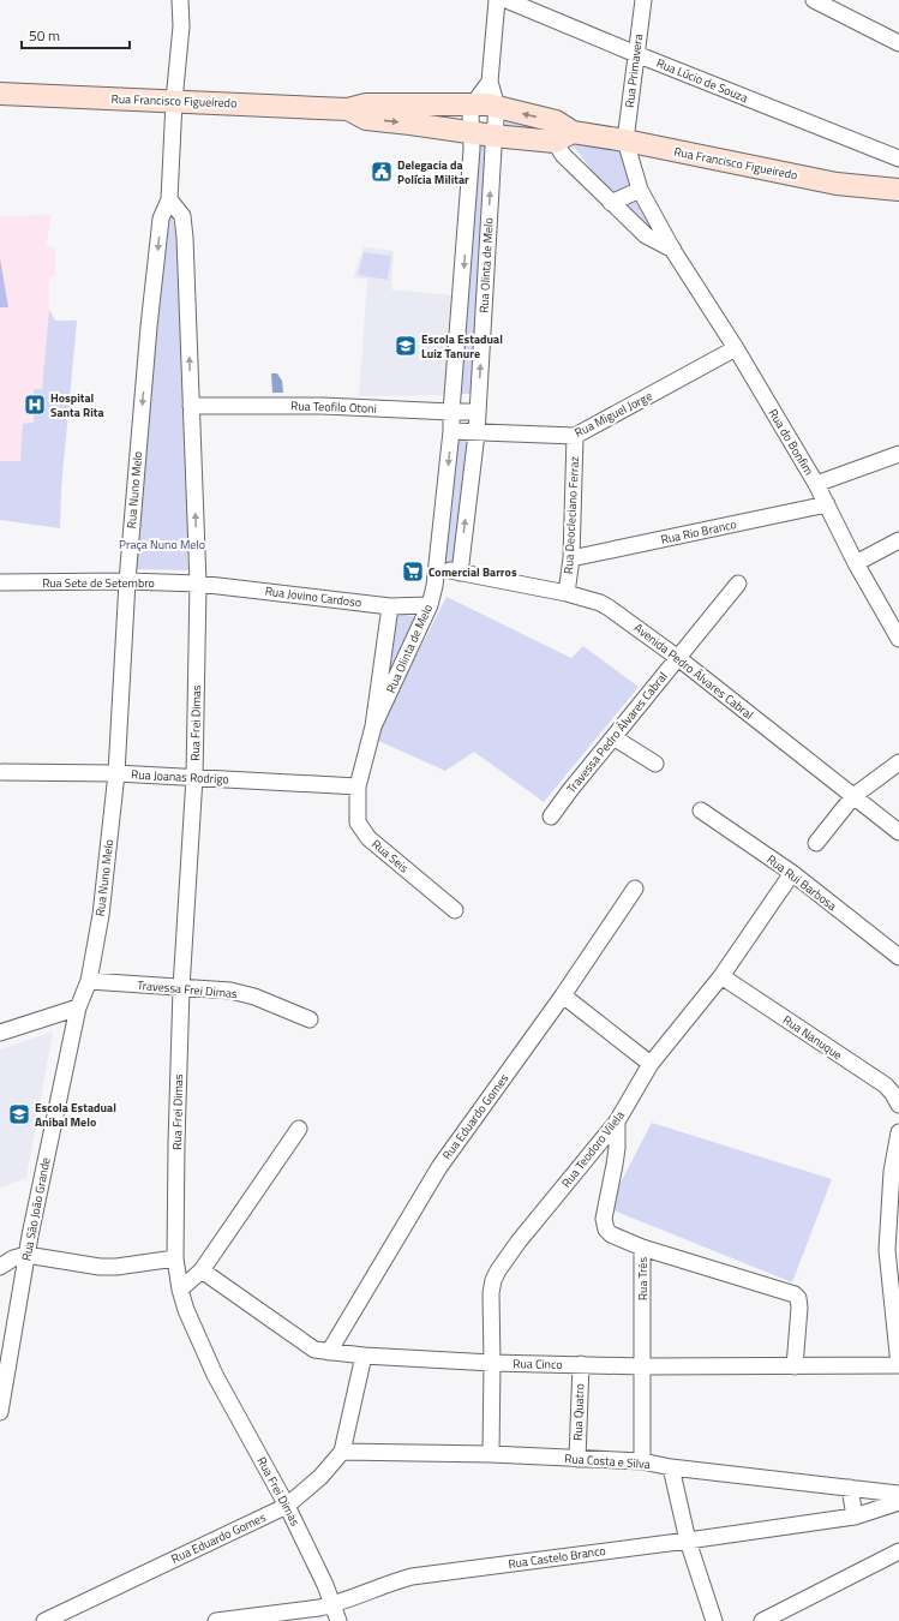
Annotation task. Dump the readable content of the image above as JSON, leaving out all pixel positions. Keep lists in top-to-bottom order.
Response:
{
  "streets": {
    "street": [
      "Rua Primavera",
      "Rua Lúcio de Souza",
      "Rua Francisco Figueiredo",
      "Rua Olinta de Melo",
      "Rua Teofilo Otoni",
      "Rua Miguel Jorge",
      "Rua do Bonfim",
      "Rua Nuno Melo",
      "Rua Deocleciano Ferraz",
      "Rua Rio Branco",
      "Rua Sete de Setembro",
      "Rua Jovino Cardoso",
      "Avenida Pedro Álvares Cabral",
      "Rua Frei Dimas",
      "Travessa Pedro Álvares Cabral",
      "Rua Joanas Rodrigo",
      "Rua Seis",
      "Rua Rui Barbosa",
      "Travessa Frei Dimas",
      "Rua Nanuque",
      "Rua Eduardo Gomes",
      "Rua Teodoro Vilela",
      "Rua São João Grande",
      "Rua Três",
      "Rua Cinco",
      "Rua Quatro",
      "Rua Costa e Silva",
      "Rua Castelo Branco"
    ]
  },
  "crossings": [
    ["Rua Primavera", "Rua Lúcio de Souza"],
    ["Rua Primavera", "Rua Francisco Figueiredo"],
    ["Rua Primavera", "Rua do Bonfim"],
    ["Rua Francisco Figueiredo", "Rua Olinta de Melo"],
    ["Rua Francisco Figueiredo", "Rua do Bonfim"],
    ["Rua Francisco Figueiredo", "Rua Nuno Melo"],
    ["Rua Olinta de Melo", "Rua Teofilo Otoni"],
    ["Rua Olinta de Melo", "Rua Miguel Jorge"],
    ["Rua Olinta de Melo", "Rua Jovino Cardoso"],
    ["Rua Olinta de Melo", "Avenida Pedro Álvares Cabral"],
    ["Rua Olinta de Melo", "Rua Joanas Rodrigo"],
    ["Rua Olinta de Melo", "Rua Seis"],
    ["Rua Miguel Jorge", "Rua do Bonfim"],
    ["Rua Miguel Jorge", "Rua Deocleciano Ferraz"],
    ["Rua do Bonfim", "Rua Rio Branco"],
    ["Rua Nuno Melo", "Rua Sete de Setembro"],
    ["Rua Nuno Melo", "Rua Joanas Rodrigo"],
    ["Rua Nuno Melo", "Travessa Frei Dimas"],
    ["Rua Nuno Melo", "Rua São João Grande"],
    ["Rua Deocleciano Ferraz", "Rua Rio Branco"],
    ["Rua Deocleciano Ferraz", "Avenida Pedro Álvares Cabral"],
    ["Rua Sete de Setembro", "Rua Jovino Cardoso"],
    ["Rua Sete de Setembro", "Rua Frei Dimas"],
    ["Rua Jovino Cardoso", "Rua Frei Dimas"],
    ["Avenida Pedro Álvares Cabral", "Travessa Pedro Álvares Cabral"],
    ["Rua Frei Dimas", "Rua Joanas Rodrigo"],
    ["Rua Frei Dimas", "Travessa Frei Dimas"],
    ["Rua Frei Dimas", "Rua Eduardo Gomes"],
    ["Rua Frei Dimas", "Rua Castelo Branco"],
    ["Rua Joanas Rodrigo", "Rua Seis"],
    ["Rua Rui Barbosa", "Rua Teodoro Vilela"],
    ["Rua Nanuque", "Rua Teodoro Vilela"],
    ["Rua Eduardo Gomes", "Rua Cinco"],
    ["Rua Eduardo Gomes", "Rua Costa e Silva"],
    ["Rua Teodoro Vilela", "Rua Três"],
    ["Rua Teodoro Vilela", "Rua Cinco"],
    ["Rua Teodoro Vilela", "Rua Costa e Silva"],
    ["Rua Três", "Rua Cinco"],
    ["Rua Três", "Rua Costa e Silva"],
    ["Rua Cinco", "Rua Quatro"],
    ["Rua Quatro", "Rua Costa e Silva"]
  ],
  "parks": ["Praça Nuno Melo"],
  "places": {
    "public building": ["Delegacia da Polícia Militar"],
    "school or university": ["Escola Estadual Luiz Tanure", "Escola Estadual Anibal Melo"],
    "hospital": ["Hospital Santa Rita"],
    "supermarket": ["Comercial Barros"]
  },
  "scale_bar": "50 m"
}
